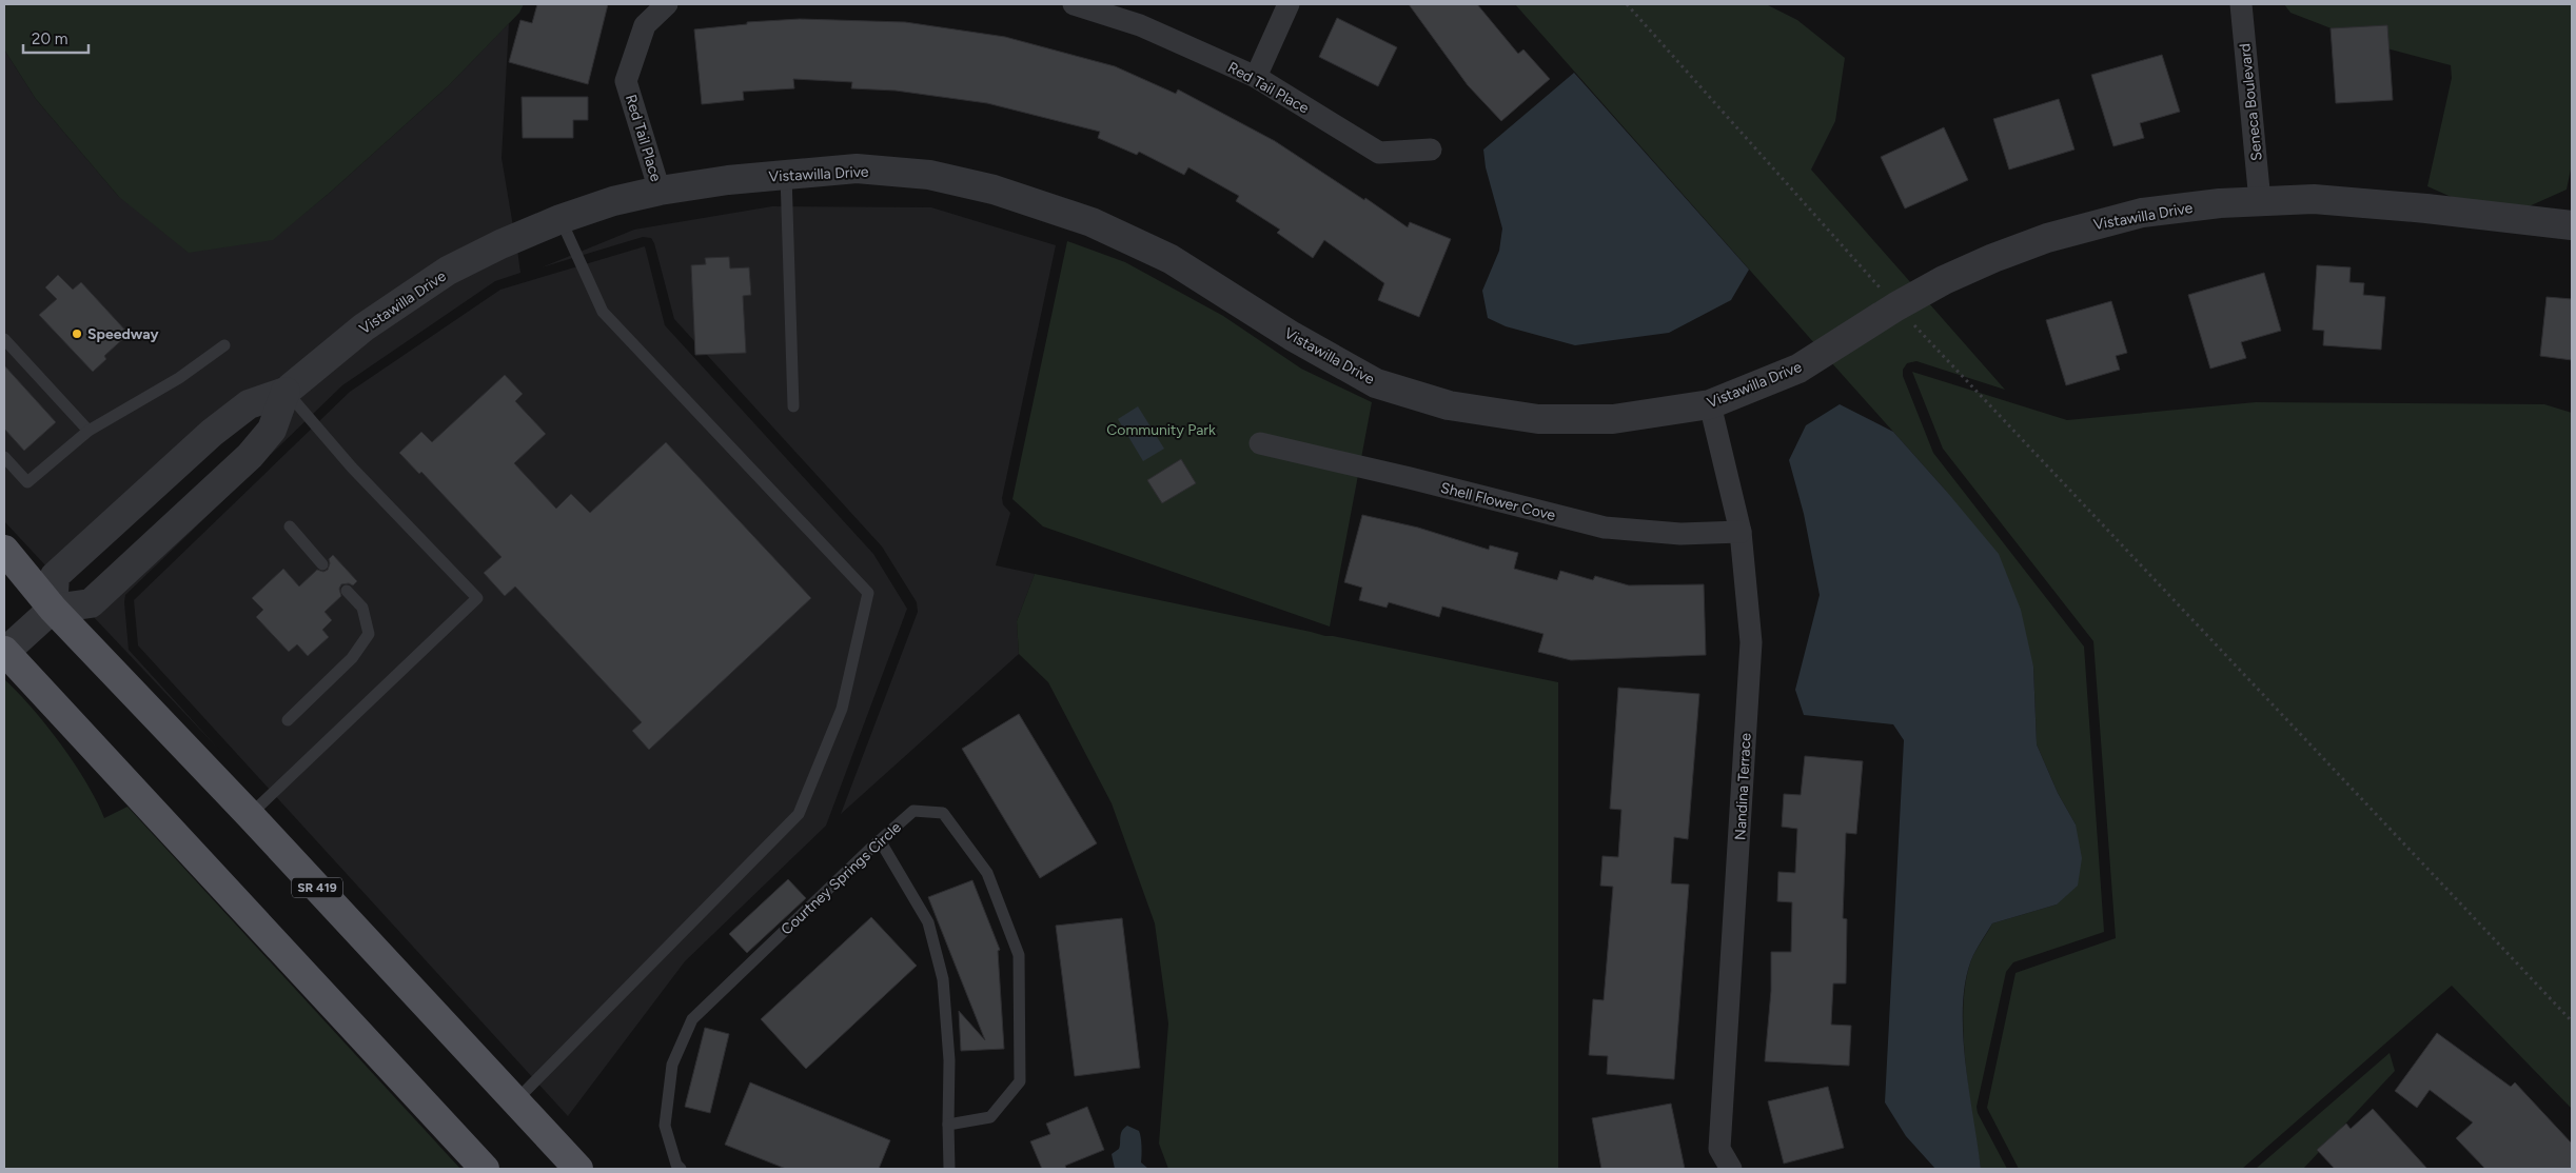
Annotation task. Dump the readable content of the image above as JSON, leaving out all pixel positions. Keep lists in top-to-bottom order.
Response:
{
  "streets": {
    "main road": ["SR 419"],
    "street": [
      "Red Tail Place",
      "Seneca Boulevard",
      "Vistawilla Drive",
      "Shell Flower Cove",
      "Nandina Terrace"
    ],
    "lane": ["Courtney Springs Circle"]
  },
  "crossings": [
    ["Red Tail Place", "Vistawilla Drive"],
    ["Seneca Boulevard", "Vistawilla Drive"],
    ["Vistawilla Drive", "Nandina Terrace"],
    ["Vistawilla Drive", "SR 419"],
    ["Shell Flower Cove", "Nandina Terrace"]
  ],
  "parks": ["Community Park"],
  "places": ["Speedway"],
  "scale_bar": "20 m"
}
